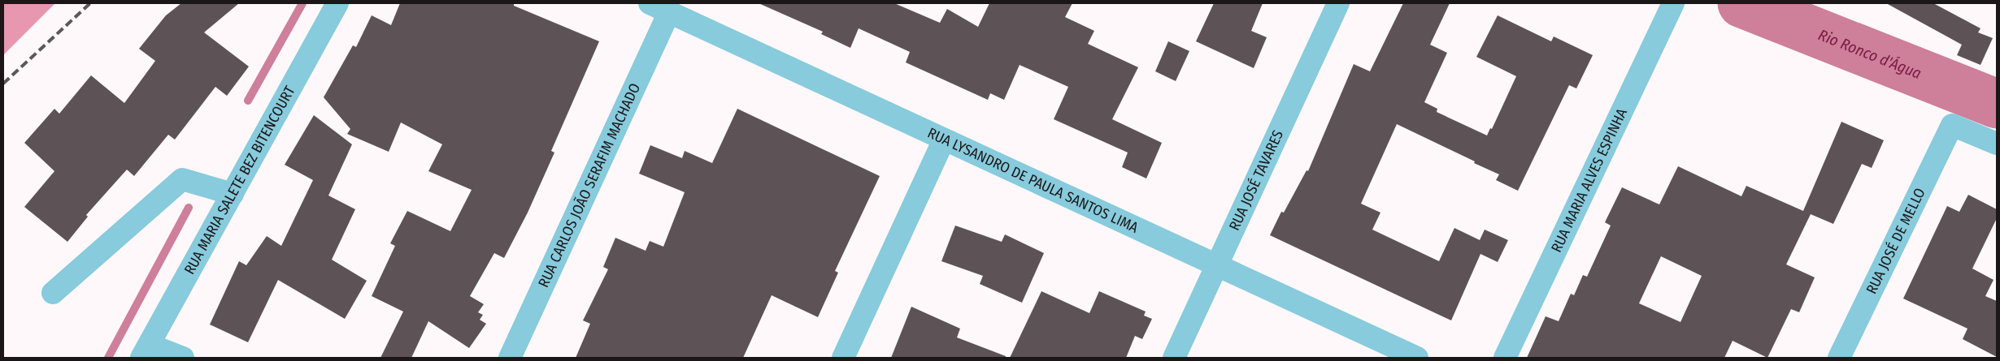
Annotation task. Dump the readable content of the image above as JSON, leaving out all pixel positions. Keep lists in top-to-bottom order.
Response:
{
  "streets": {
    "street": [
      "RUA LYSANDRO DE PAULA SANTOS LIMA",
      "RUA JOSÉ TAVARES",
      "RUA MARIA ALVES ESPINHA",
      "RUA MARIA SALETE BEZ BITENCOURT",
      "RUA CARLOS JOÃO SERAFIM MACHADO",
      "RUA JOSÉ DE MELLO"
    ]
  },
  "crossings": [
    ["RUA LYSANDRO DE PAULA SANTOS LIMA", "RUA JOSÉ TAVARES"],
    ["RUA LYSANDRO DE PAULA SANTOS LIMA", "RUA CARLOS JOÃO SERAFIM MACHADO"]
  ],
  "water": ["Rio Ronco d'Água"]
}
